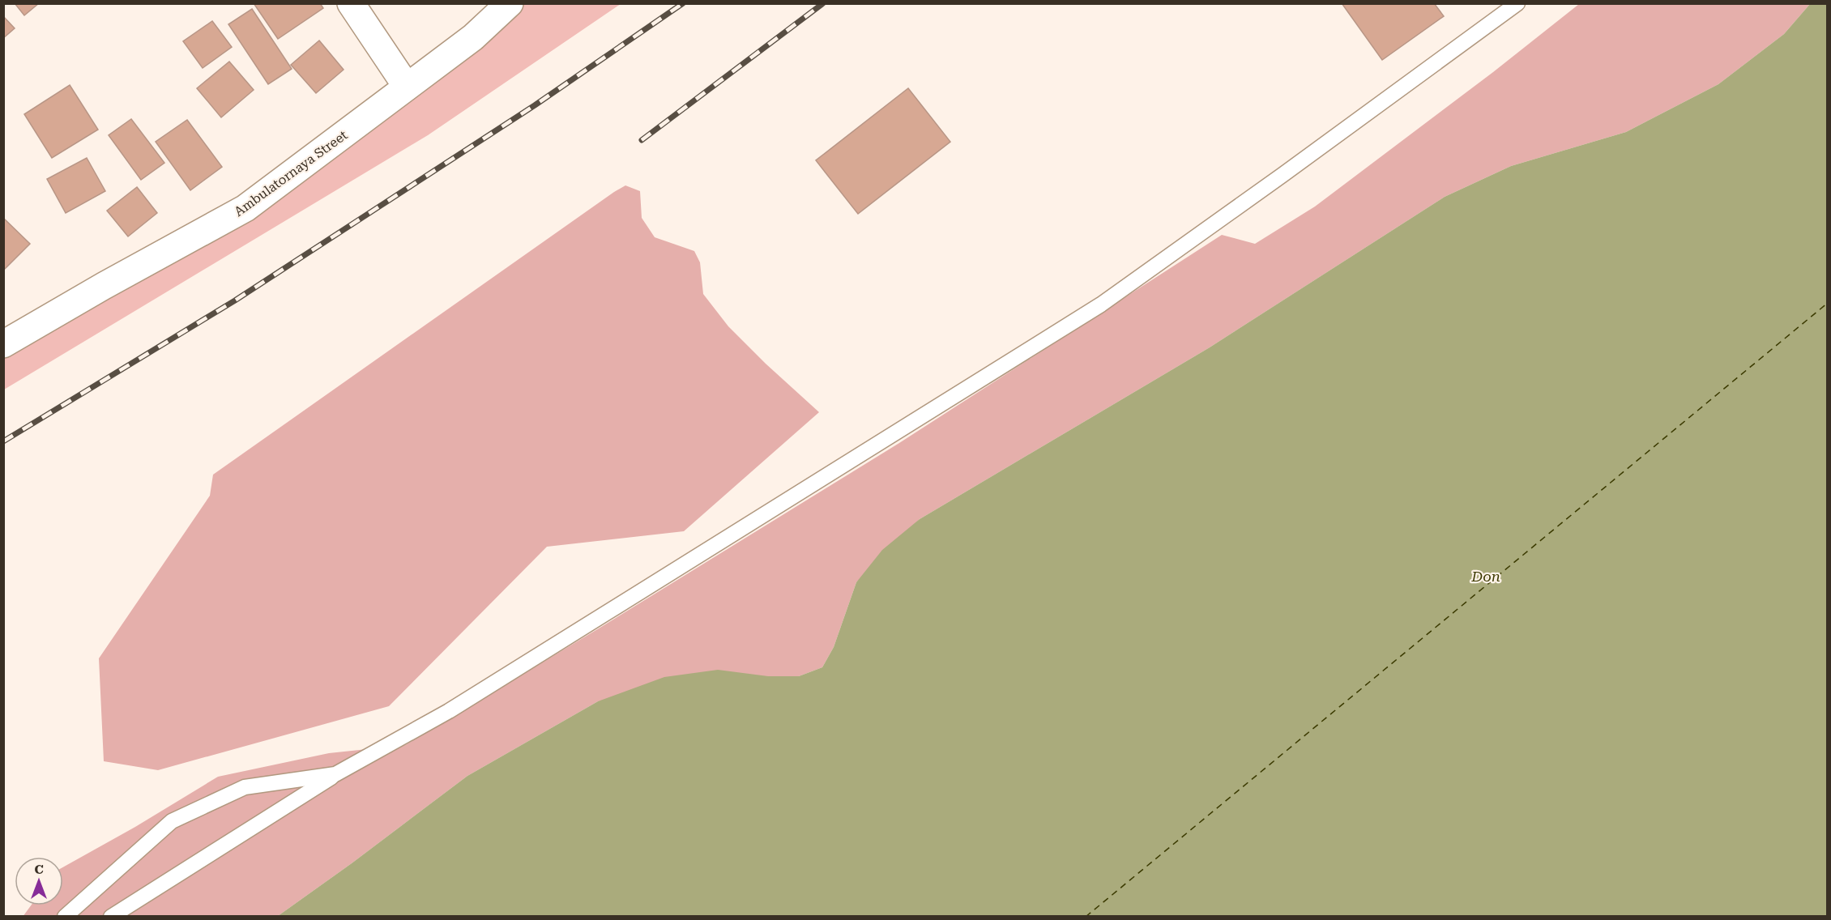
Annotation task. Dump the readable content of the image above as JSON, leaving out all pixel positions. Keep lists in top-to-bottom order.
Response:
{
  "streets": {
    "street": ["Ambulatornaya Street"]
  },
  "water": ["Don"],
  "north": "top"
}
